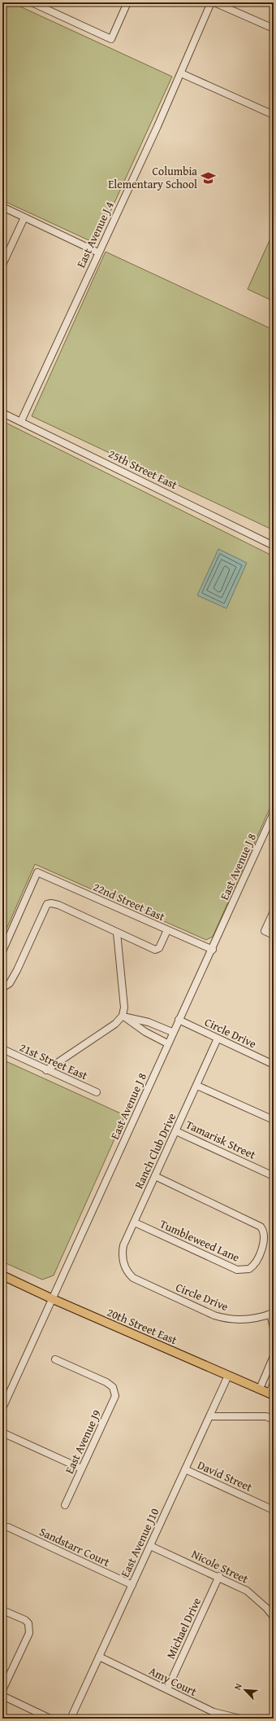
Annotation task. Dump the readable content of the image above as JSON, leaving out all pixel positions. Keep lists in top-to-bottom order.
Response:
{
  "streets": {
    "main road": ["20th Street East"],
    "street": [
      "East Avenue J 4",
      "25th Street East",
      "East Avenue J 8",
      "22nd Street East",
      "Circle Drive",
      "21st Street East",
      "Tamarisk Street",
      "Ranch Club Drive",
      "Tumbleweed Lane",
      "East Avenue J9",
      "David Street",
      "East Avenue J10",
      "Sandstarr Court",
      "Nicole Street",
      "Michael Drive",
      "Amy Court"
    ]
  },
  "crossings": [
    ["East Avenue J 4", "25th Street East"],
    ["East Avenue J 8", "22nd Street East"],
    ["East Avenue J 8", "Circle Drive"],
    ["East Avenue J 8", "20th Street East"],
    ["Circle Drive", "Ranch Club Drive"],
    ["Tamarisk Street", "Ranch Club Drive"],
    ["Ranch Club Drive", "Tumbleweed Lane"],
    ["20th Street East", "East Avenue J10"],
    ["David Street", "East Avenue J10"],
    ["East Avenue J10", "Sandstarr Court"],
    ["East Avenue J10", "Nicole Street"],
    ["East Avenue J10", "Amy Court"],
    ["Nicole Street", "Michael Drive"],
    ["Michael Drive", "Amy Court"]
  ],
  "places": {
    "school or university": ["Columbia Elementary School"]
  },
  "north": "top left"
}
